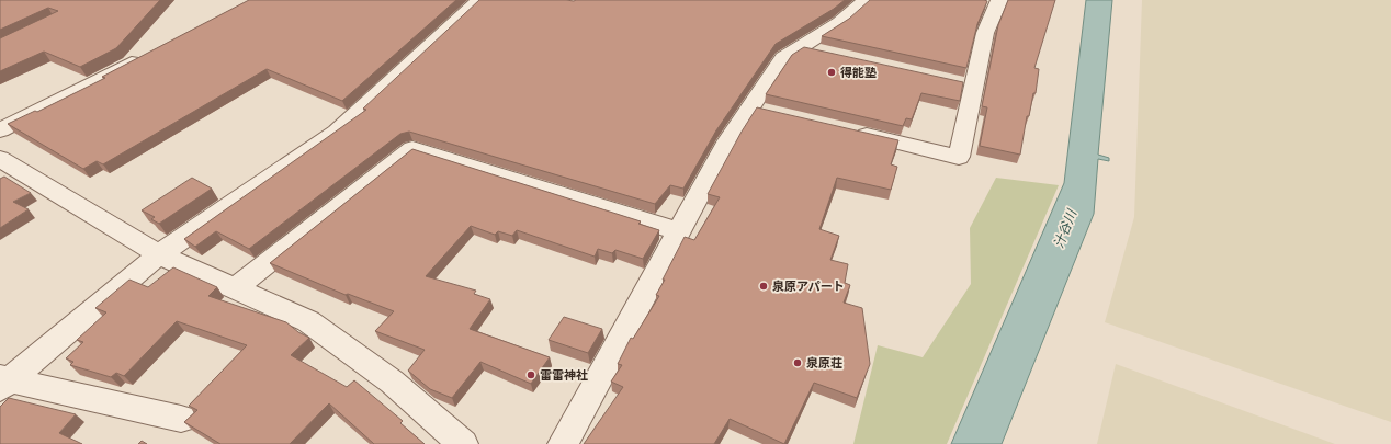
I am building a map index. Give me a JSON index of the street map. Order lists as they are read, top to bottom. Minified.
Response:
{"water":["汁谷川"],"places":["得能塾","泉原アパート","泉原荘","雷雷神社"]}
